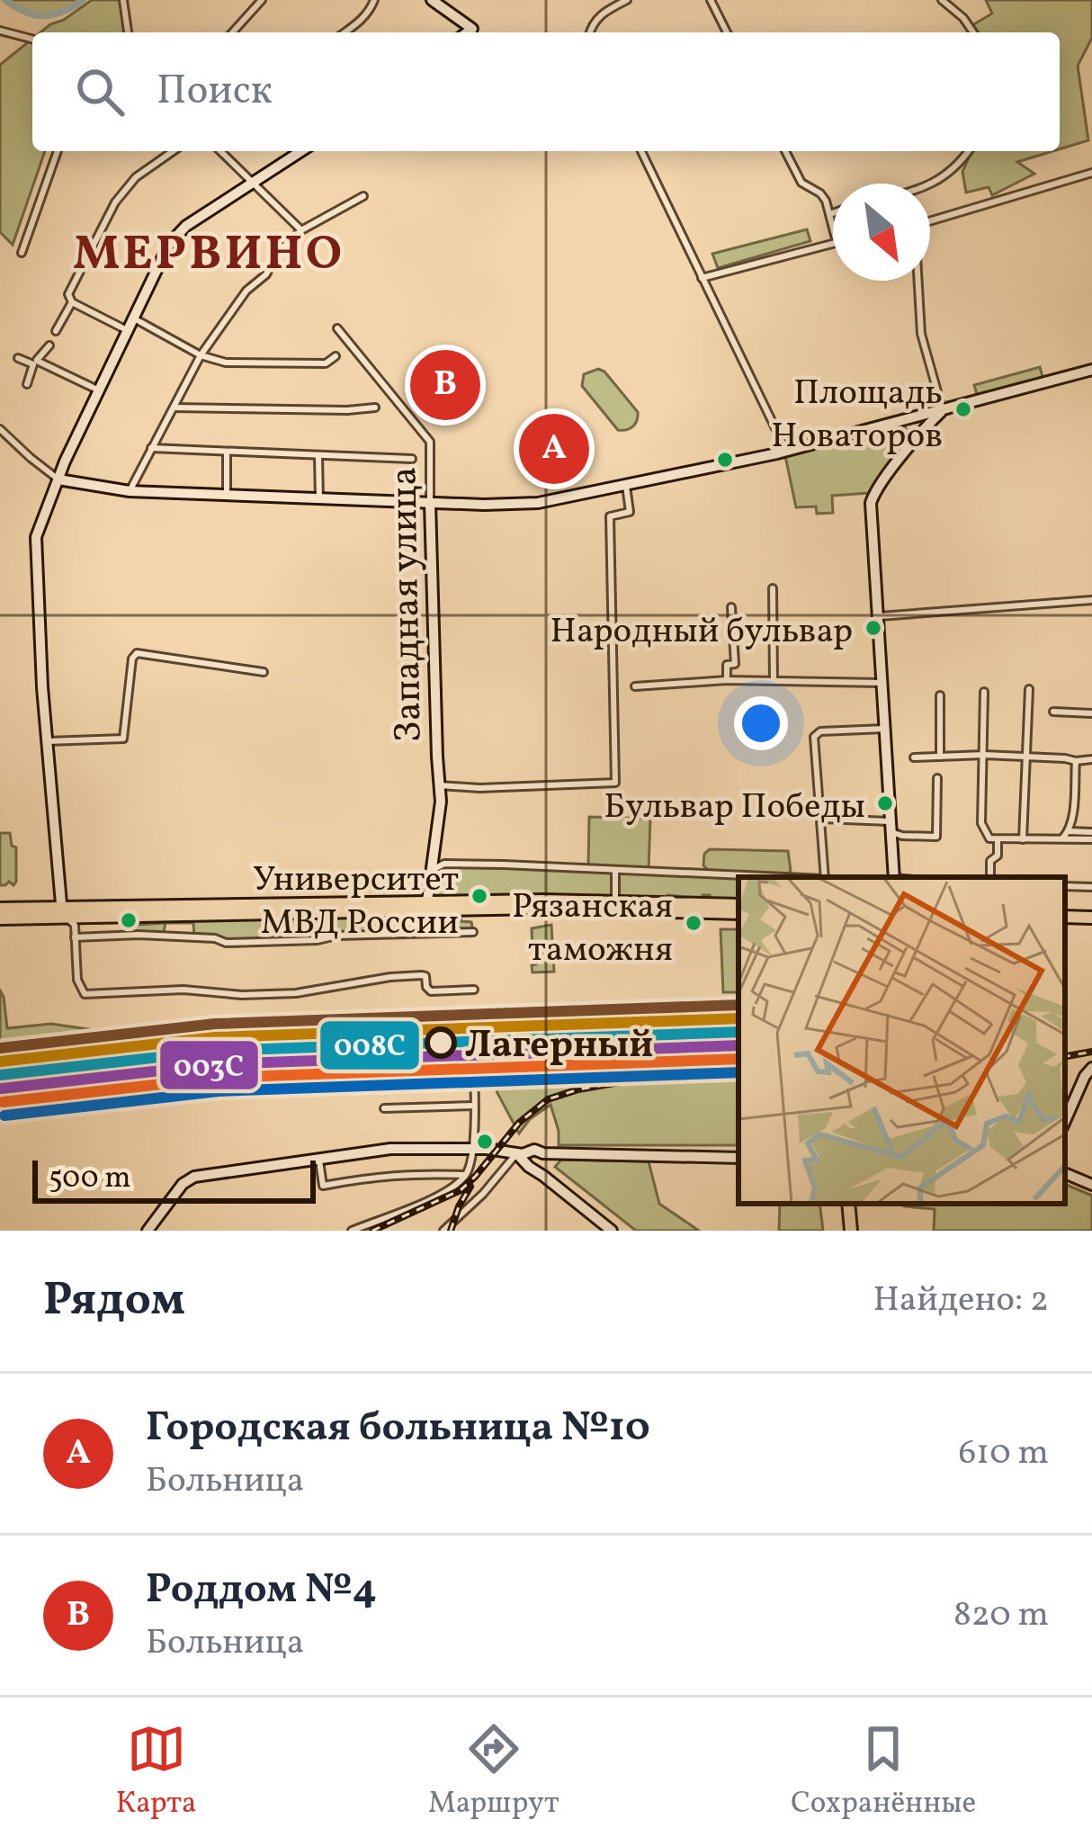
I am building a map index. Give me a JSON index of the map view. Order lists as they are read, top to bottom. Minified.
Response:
{"streets":{"street":["Западная улица"]},"districts":["МЕРВИНО"],"places":["Площадь Новаторов","Народный бульвар","Бульвар Победы","Университет МВД России","Рязанская таможня","Лагерный"],"lines":["transit line 008С","transit line 003С"],"scale_bar":"500 m","north":"bottom right","page":{"search":"Поиск","pins":["B","A"],"scale":"500 m","heading":["Рядом","Найдено: 2"],"list":[{"mark":"A","name":"Городская больница №10","note":"Больница","value":"610 m"},{"mark":"B","name":"Роддом №4","note":"Больница","value":"820 m"}],"nav":["Карта","Маршрут","Сохранённые"]}}
